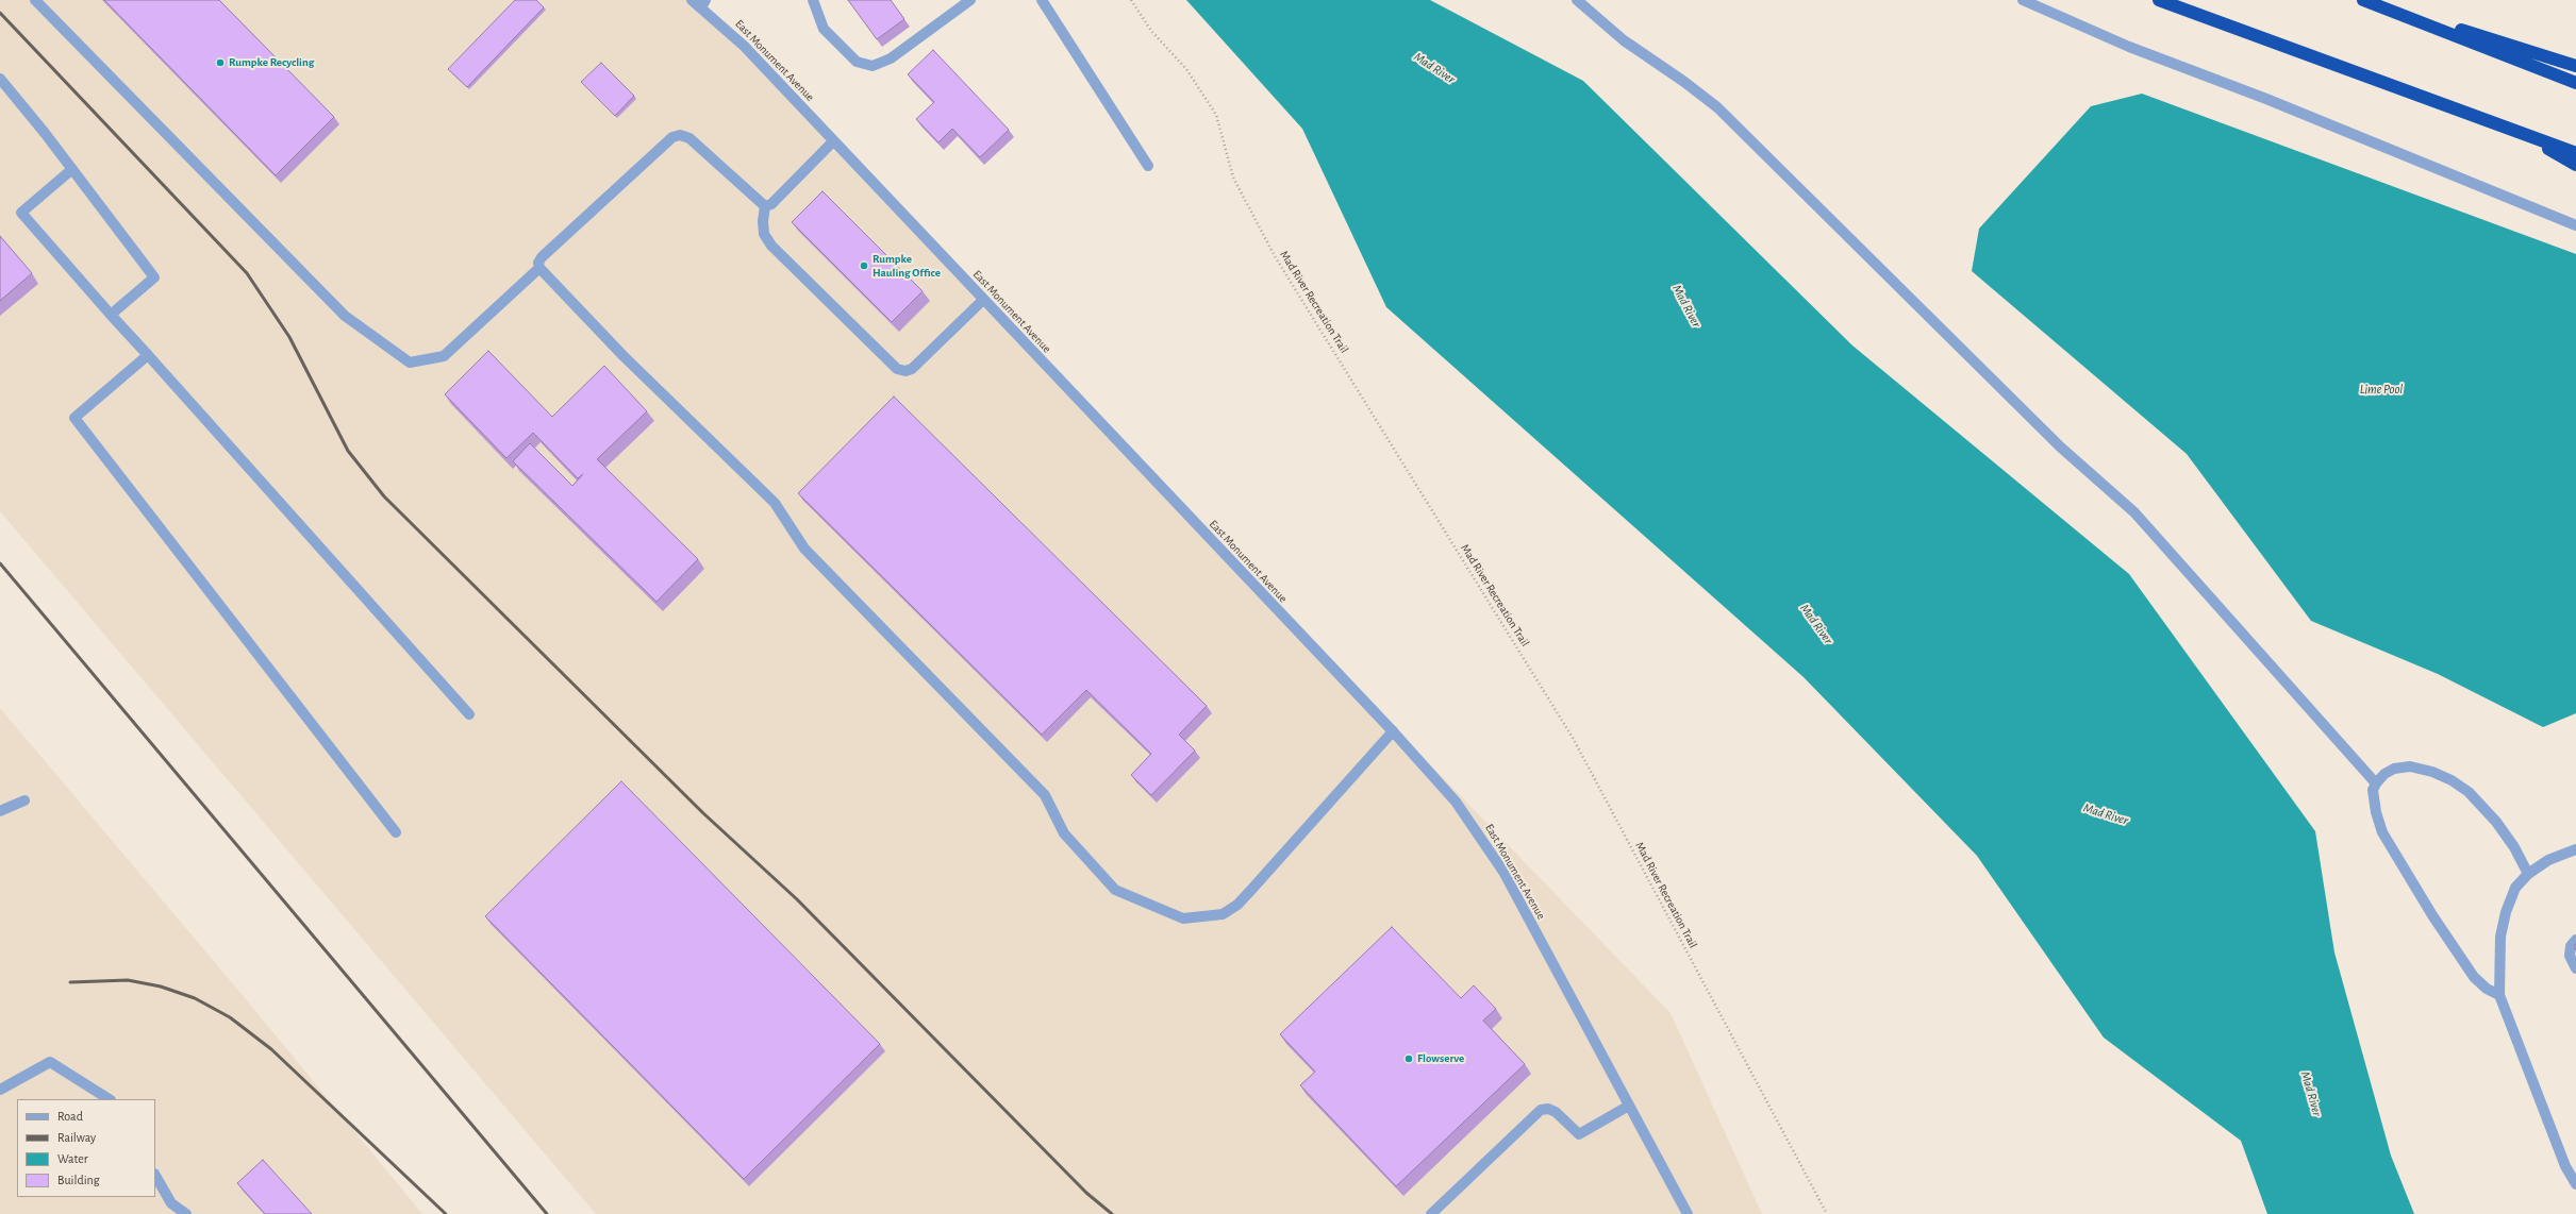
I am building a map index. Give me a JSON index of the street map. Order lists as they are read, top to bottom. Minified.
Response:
{"streets":{"street":["East Monument Avenue"],"path":["Mad River Recreation Trail"]},"water":["Mad River","Lime Pool"],"places":["Rumpke Recycling","Rumpke Hauling Office","Flowserve"],"legend":["Road","Railway","Water","Building"]}
